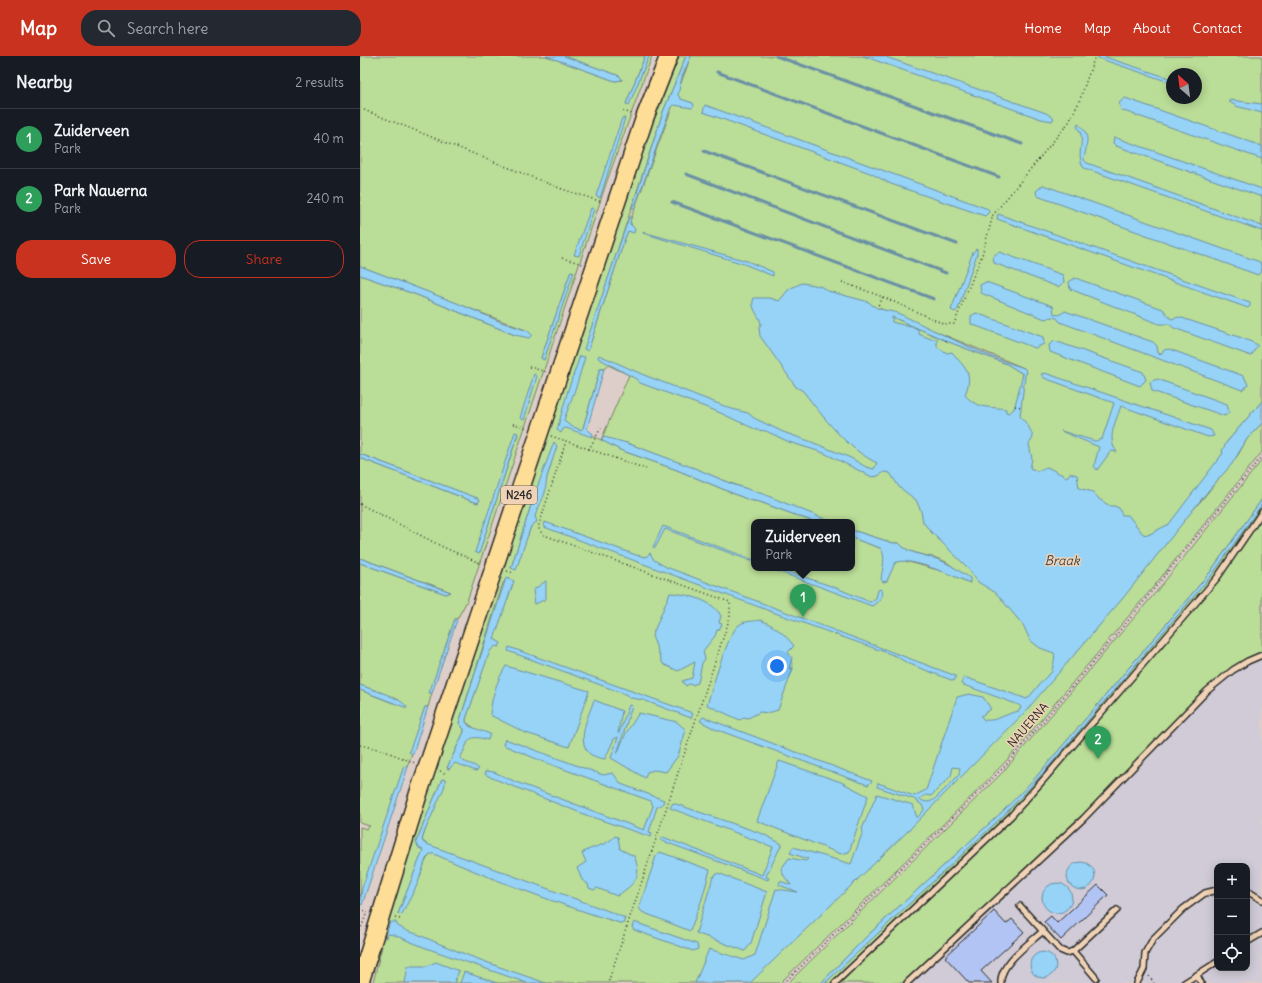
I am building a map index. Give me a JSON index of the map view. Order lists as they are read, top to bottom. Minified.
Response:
{"streets":{"main road":["N246"],"path":["NAUERNA"]},"water":["Braak"],"north":"top left","page":{"header":"Map","search":"Search here","nav":["Home","Map","About","Contact"],"heading":["Nearby","2 results"],"list":[{"mark":"1","name":"Zuiderveen","note":"Park","value":"40 m"},{"mark":"2","name":"Park Nauerna","note":"Park","value":"240 m"}],"buttons":["Save","Share"],"popup":["Zuiderveen","Park"],"pins":["1","2"],"map_buttons":["+","−"]}}
